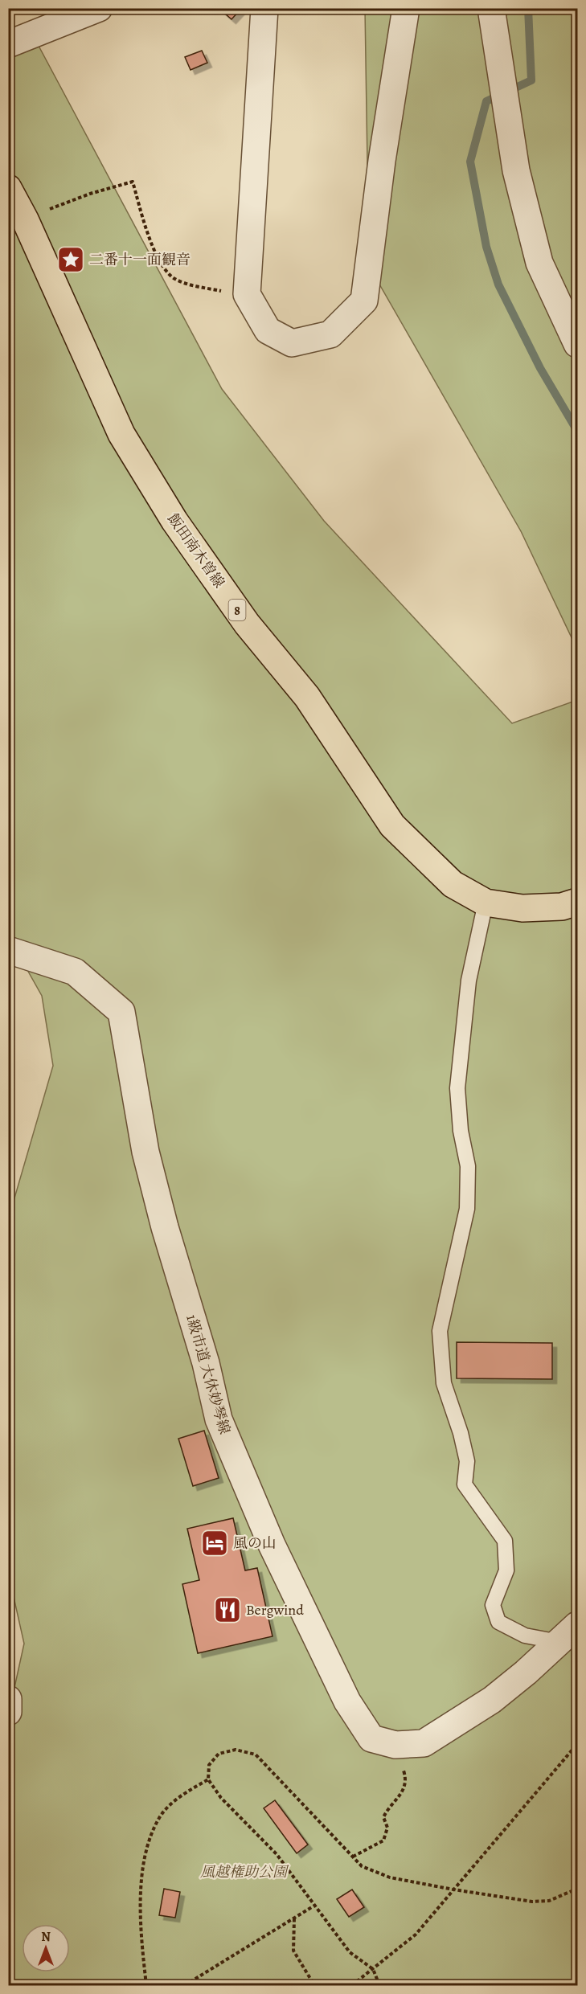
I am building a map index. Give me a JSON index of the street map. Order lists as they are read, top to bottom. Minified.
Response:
{"streets":{"main road":["飯田南木曽線","8"],"street":["1級市道 大休妙琴線"]},"parks":["風越権助公園"],"places":{"place":["二番十一面観音"],"hotel":["風の山"],"restaurant":["Bergwind"]},"north":"top"}
